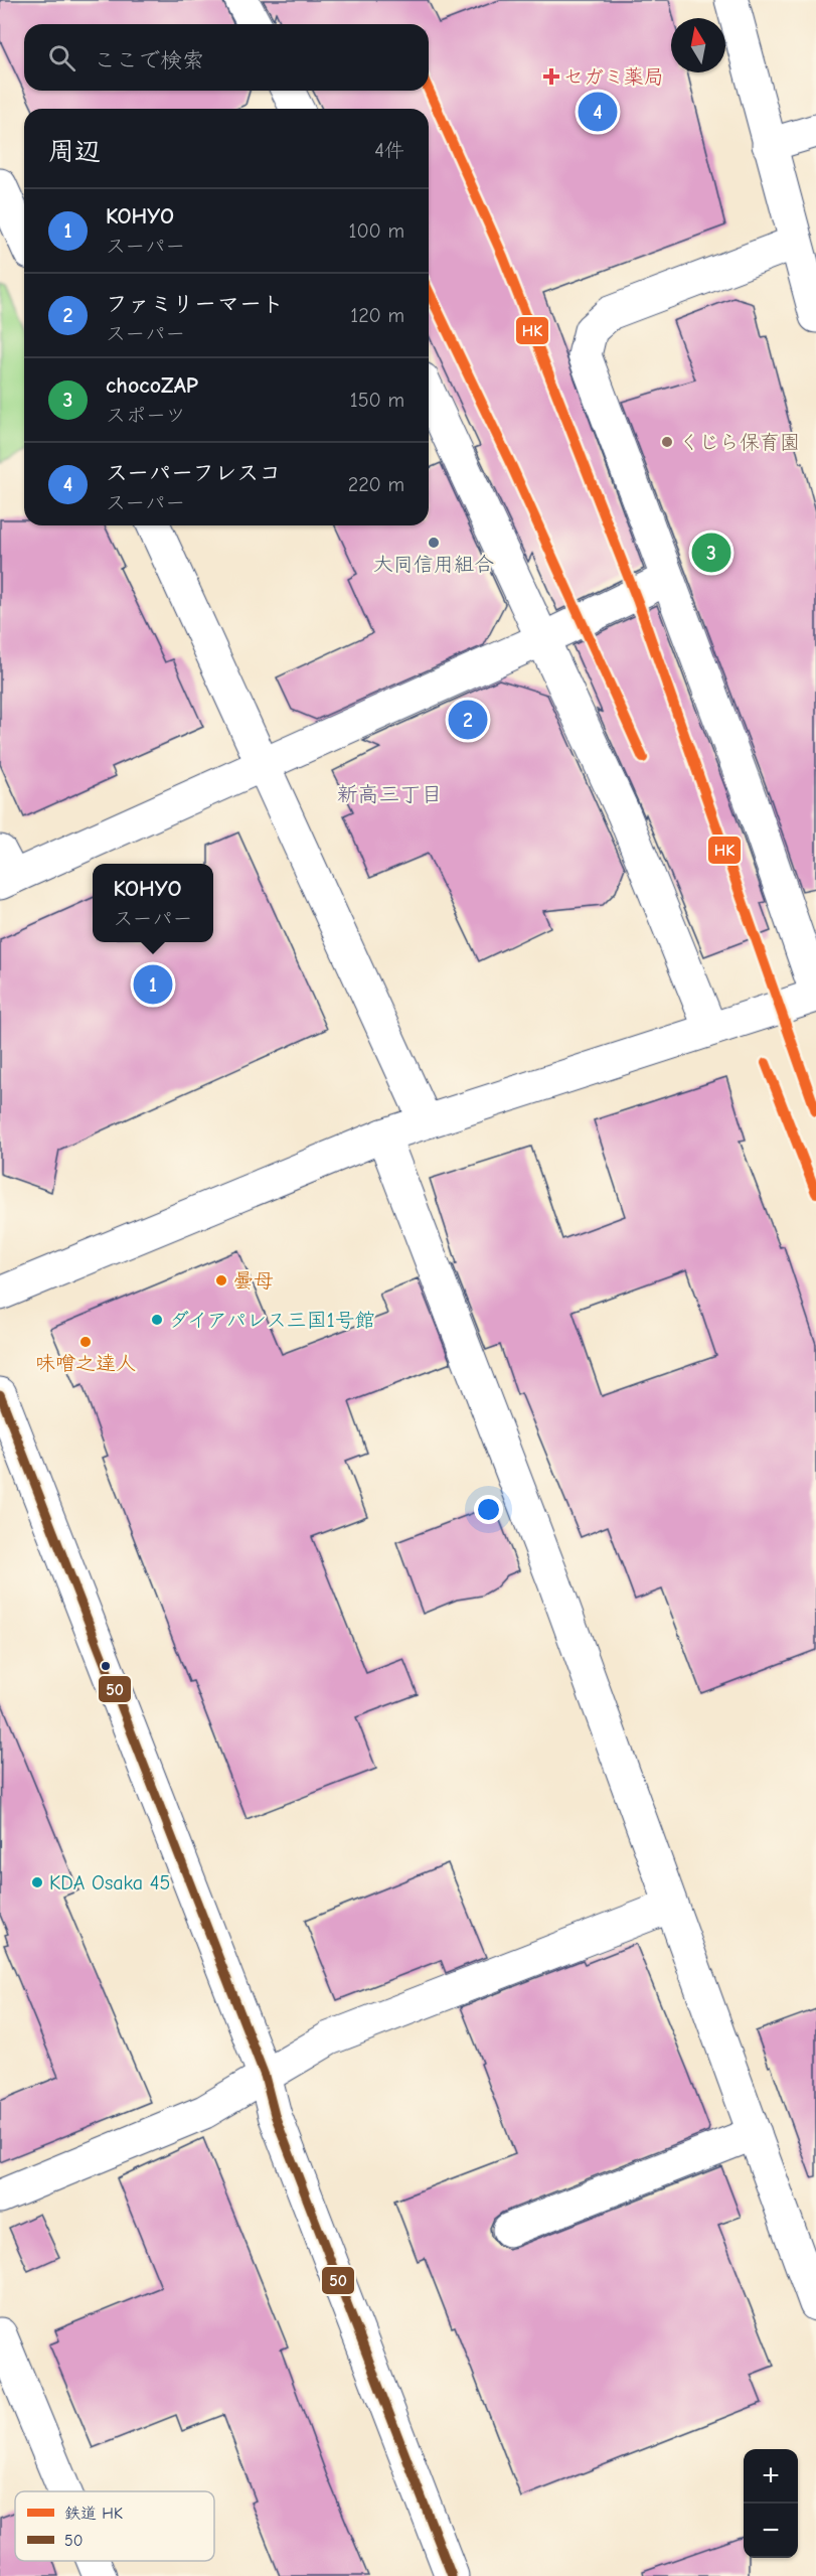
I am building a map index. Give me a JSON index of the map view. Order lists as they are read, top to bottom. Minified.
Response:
{"districts":["新高三丁目"],"places":{"health":["セガミ薬局"],"other":["くじら保育園","大同信用組合","曇母","ダイアパレス三国1号館","味噌之達人","KDA Osaka 45"]},"lines":["rail line HK","transit line 50"],"legend":["鉄道 HK","50"],"north":"top","page":{"search":"ここで検索","pins":["4","3","2","1"],"heading":["周辺","4件"],"list":[{"mark":"1","name":"KOHYO","note":"スーパー","value":"100 m"},{"mark":"2","name":"ファミリーマート","note":"スーパー","value":"120 m"},{"mark":"3","name":"chocoZAP","note":"スポーツ","value":"150 m"},{"mark":"4","name":"スーパーフレスコ","note":"スーパー","value":"220 m"}],"popup":["KOHYO","スーパー"],"map_buttons":["+","−"]}}
